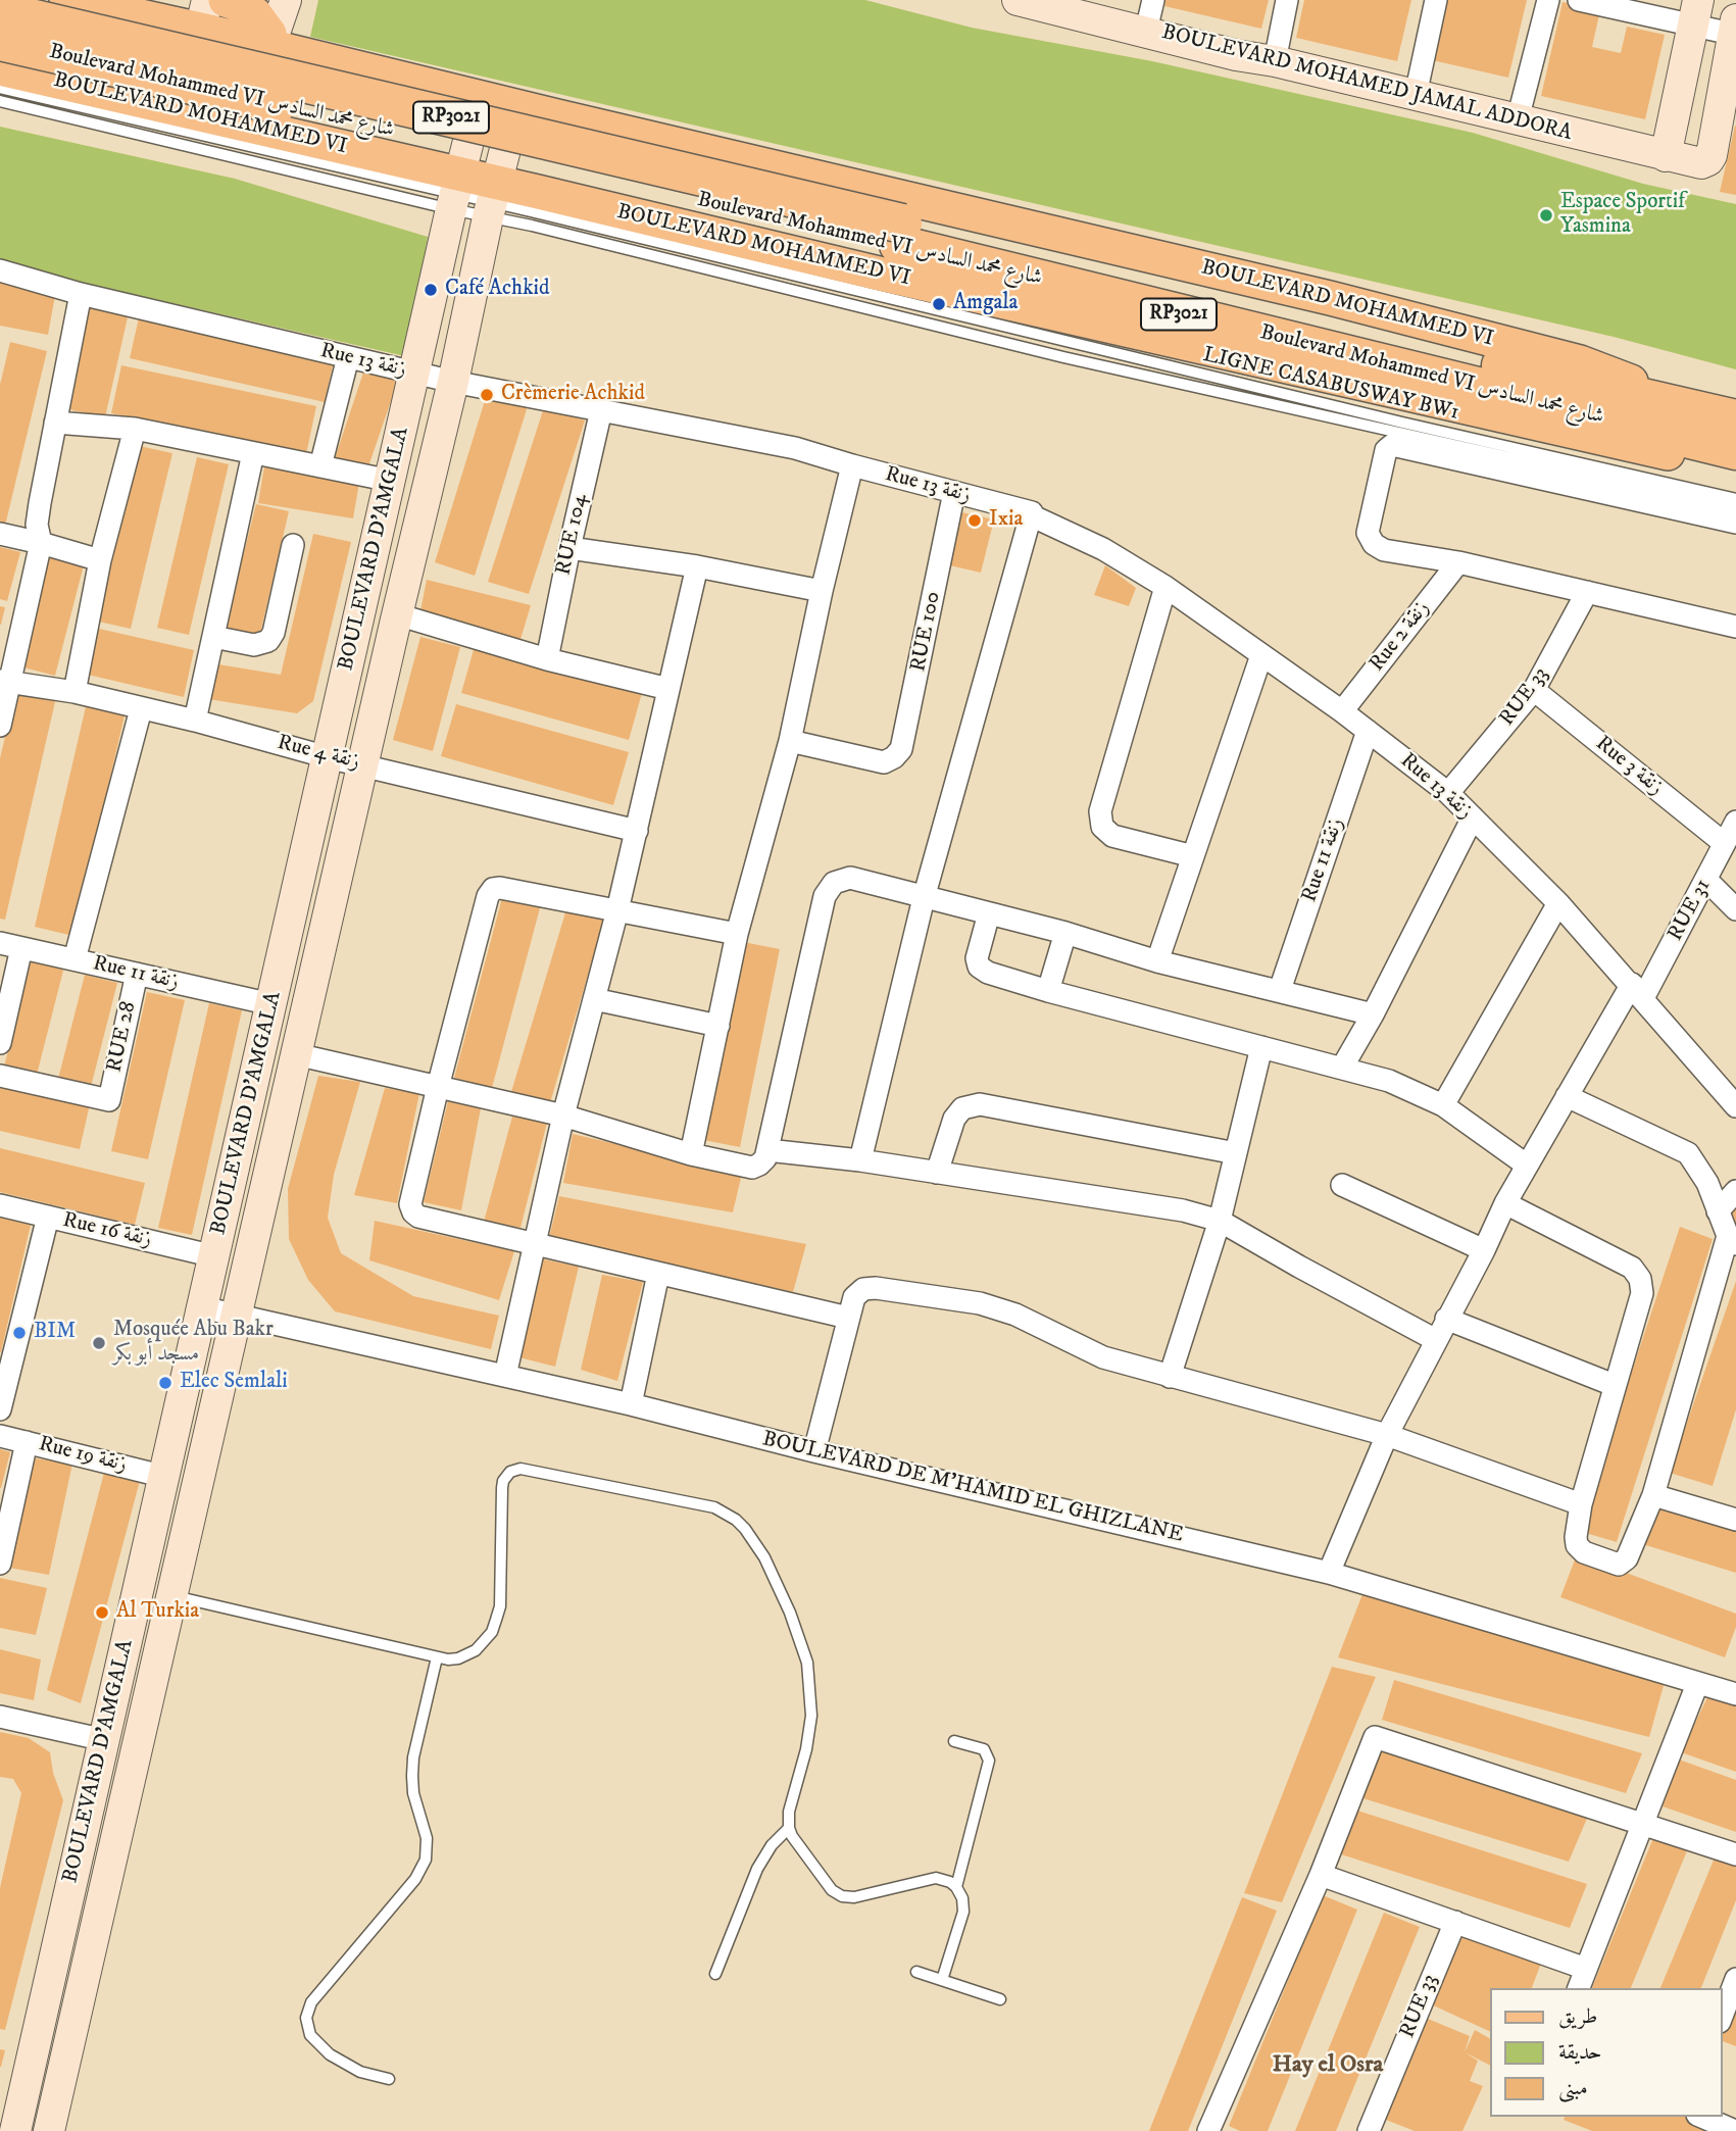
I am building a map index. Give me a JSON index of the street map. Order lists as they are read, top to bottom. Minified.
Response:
{"streets":{"highway":["Boulevard Mohammed VI شارع محمد السادس","RP3021"],"main road":["BOULEVARD MOHAMMED VI"],"street":["BOULEVARD MOHAMED JAMAL ADDORA","Rue 13 زنقة","RUE 104","BOULEVARD D'AMGALA","RUE 100","Rue 2 زنقة","RUE 33","Rue 4 زنقة","Rue 3 زنقة","Rue 11 زنقة","RUE 31","RUE 28","Rue 16 زنقة","Rue 19 زنقة","BOULEVARD DE M'HAMID EL GHIZLANE"],"lane":["LIGNE CASABUSWAY BW1"]},"crossings":[["Boulevard Mohammed VI شارع محمد السادس","BOULEVARD MOHAMMED VI"],["BOULEVARD MOHAMMED VI","LIGNE CASABUSWAY BW1"],["BOULEVARD MOHAMMED VI","BOULEVARD D'AMGALA"],["Rue 13 زنقة","RUE 104"],["Rue 13 زنقة","BOULEVARD D'AMGALA"],["Rue 13 زنقة","RUE 100"],["Rue 13 زنقة","Rue 2 زنقة"],["Rue 13 زنقة","RUE 33"],["Rue 13 زنقة","Rue 11 زنقة"],["Rue 13 زنقة","RUE 31"],["LIGNE CASABUSWAY BW1","BOULEVARD D'AMGALA"],["BOULEVARD D'AMGALA","Rue 4 زنقة"],["BOULEVARD D'AMGALA","Rue 11 زنقة"],["BOULEVARD D'AMGALA","Rue 16 زنقة"],["BOULEVARD D'AMGALA","Rue 19 زنقة"],["BOULEVARD D'AMGALA","BOULEVARD DE M'HAMID EL GHIZLANE"],["RUE 33","Rue 3 زنقة"],["Rue 3 زنقة","RUE 31"],["Rue 11 زنقة","RUE 28"],["RUE 31","BOULEVARD DE M'HAMID EL GHIZLANE"]],"districts":["Hay el Osra"],"places":["Espace Sportif Yasmina","Café Achkid","Amgala","Crèmerie Achkid","Ixia","BIM","Mosquée Abu Bakr مسجد أبو بكر","Elec Semlali","Al Turkia"],"legend":["طريق","حديقة","مبنى"]}
